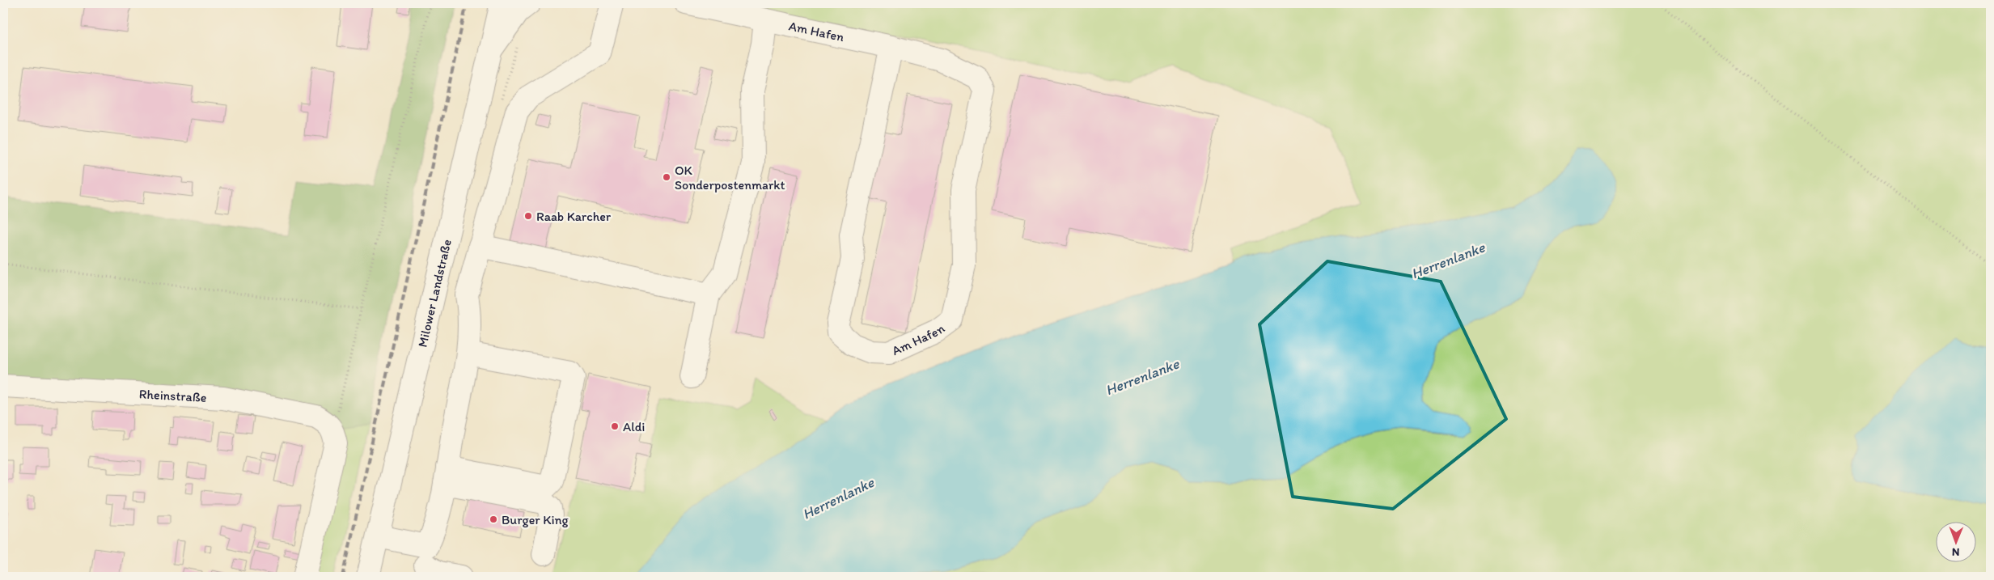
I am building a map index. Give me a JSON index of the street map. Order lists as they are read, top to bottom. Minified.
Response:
{"streets":{"street":["Am Hafen","Milower Landstraße","Rheinstraße"]},"water":["Herrenlanke"],"places":["OK Sonderpostenmarkt","Raab Karcher","Aldi","Burger King"],"north":"bottom"}
